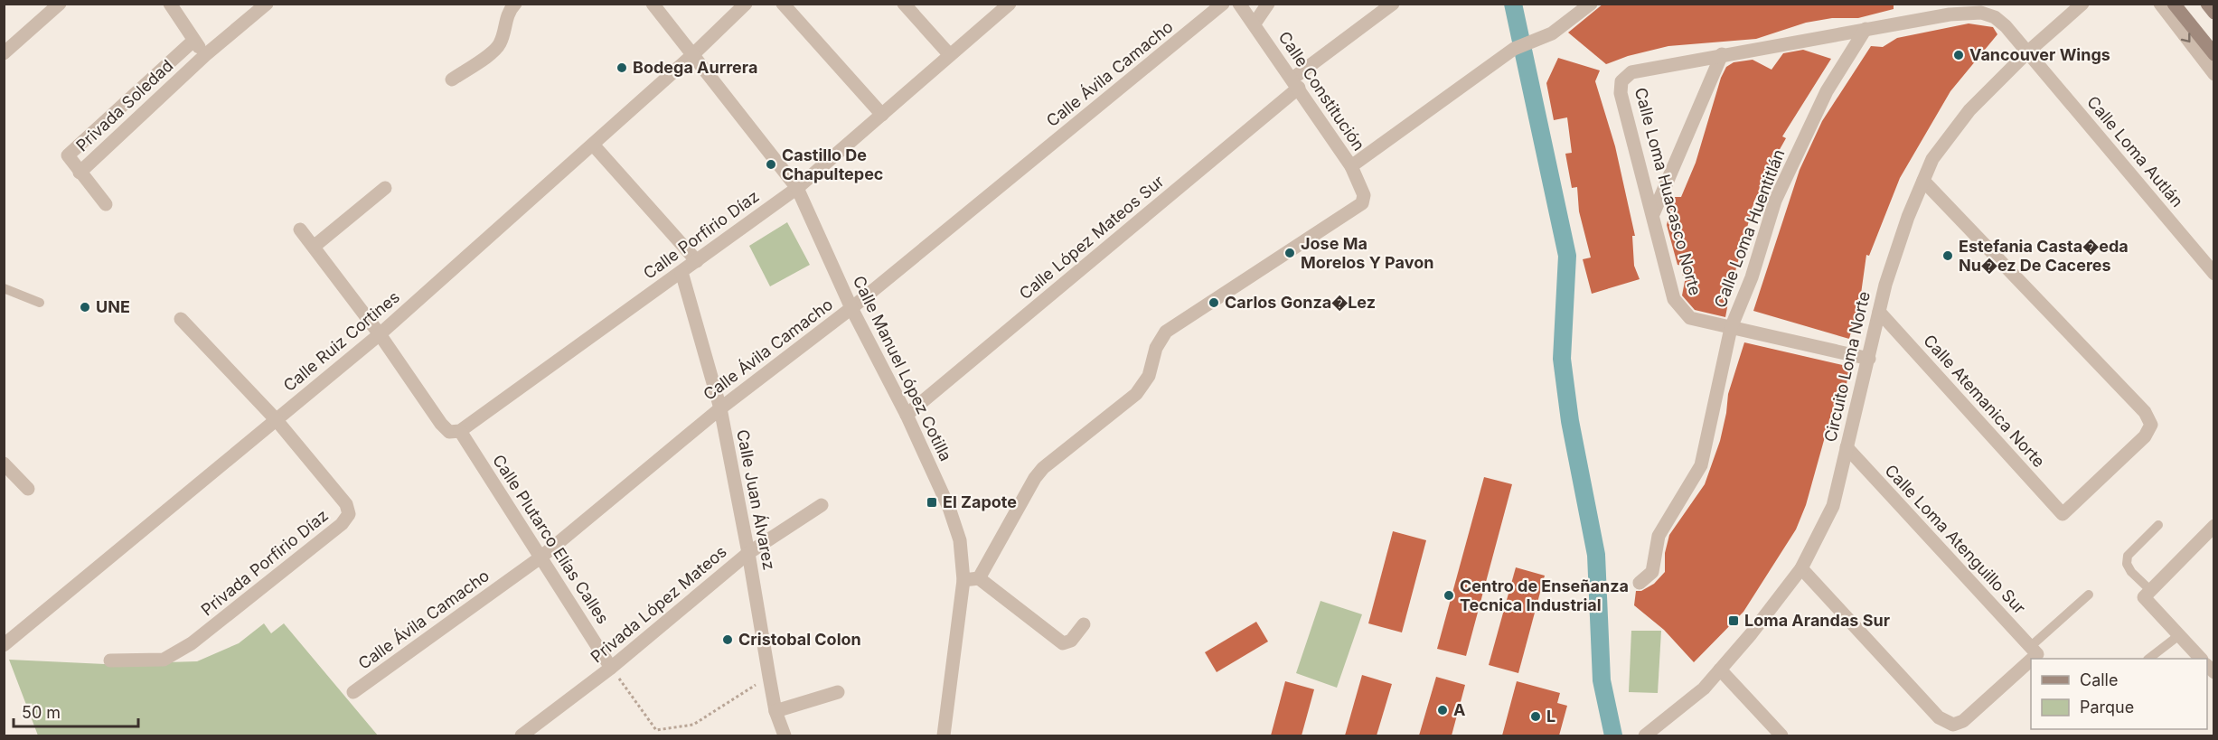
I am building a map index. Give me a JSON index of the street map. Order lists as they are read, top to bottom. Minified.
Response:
{"streets":{"street":["Calle Ávila Camacho","Calle Constitución","Privada Soledad","Calle Loma Autlán","Calle Loma Huacasco Norte","Calle Loma Huentitlán","Calle Porfirio Díaz","Calle López Mateos Sur","Calle Ruiz Cortines","Circuito Loma Norte","Calle Manuel López Cotilla","Calle Atemanica Norte","Calle Juan Álvarez","Calle Plutarco Elías Calles","Calle Loma Atenguillo Sur","Privada Porfirio Díaz","Privada López Mateos"]},"crossings":[["Calle Ávila Camacho","Calle Manuel López Cotilla"],["Calle Ávila Camacho","Calle Juan Álvarez"],["Calle Ávila Camacho","Calle Plutarco Elías Calles"],["Calle Constitución","Calle López Mateos Sur"],["Calle Loma Autlán","Calle Loma Huacasco Norte"],["Calle Loma Autlán","Calle Loma Huentitlán"],["Calle Loma Autlán","Circuito Loma Norte"],["Calle Loma Huacasco Norte","Calle Loma Huentitlán"],["Calle Loma Huacasco Norte","Circuito Loma Norte"],["Calle Porfirio Díaz","Calle Manuel López Cotilla"],["Calle Porfirio Díaz","Calle Juan Álvarez"],["Calle Porfirio Díaz","Calle Plutarco Elías Calles"],["Calle López Mateos Sur","Calle Manuel López Cotilla"],["Calle Ruiz Cortines","Calle Manuel López Cotilla"],["Calle Ruiz Cortines","Calle Plutarco Elías Calles"],["Calle Ruiz Cortines","Privada Porfirio Díaz"],["Circuito Loma Norte","Calle Atemanica Norte"],["Circuito Loma Norte","Calle Loma Atenguillo Sur"],["Calle Juan Álvarez","Privada López Mateos"],["Calle Plutarco Elías Calles","Privada López Mateos"]],"places":{"other":["Vancouver Wings","Bodega Aurrera","Castillo De Chapultepec","Jose Ma Morelos Y Pavon","Estefania Casta�eda Nu�ez De Caceres","Carlos Gonza�Lez","UNE","Centro de Enseñanza Tecnica Industrial","Cristobal Colon","A","L"],"transit":["El Zapote","Loma Arandas Sur"]},"legend":["Calle","Parque"],"scale_bar":"50 m"}
